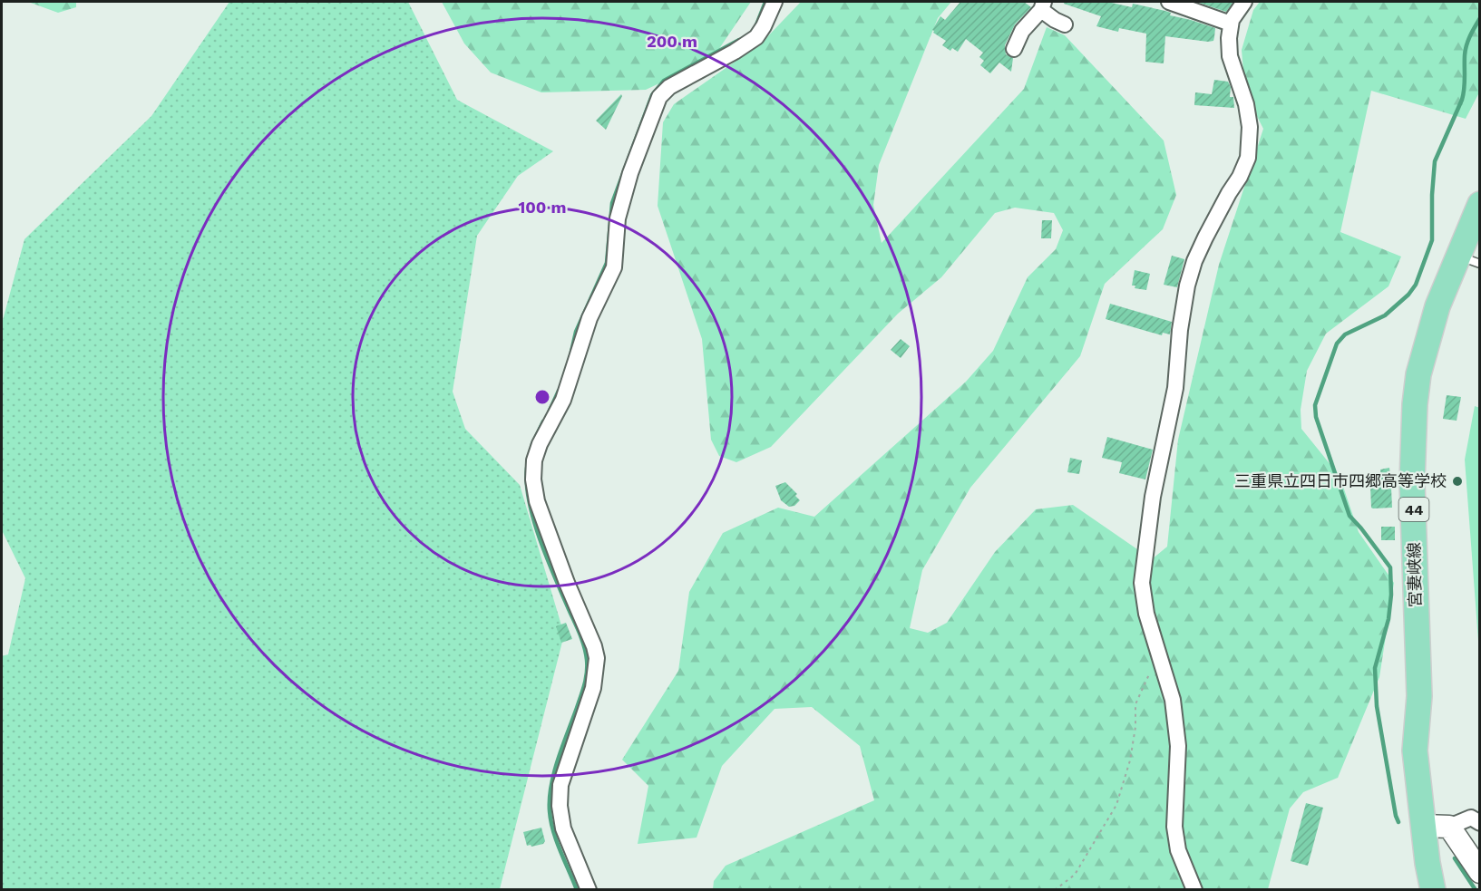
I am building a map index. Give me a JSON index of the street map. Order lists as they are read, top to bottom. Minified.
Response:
{"streets":{"main road":["44","宮妻峡線"]},"places":["三重県立四日市四郷高等学校"],"rings":["200 m","100 m"]}
